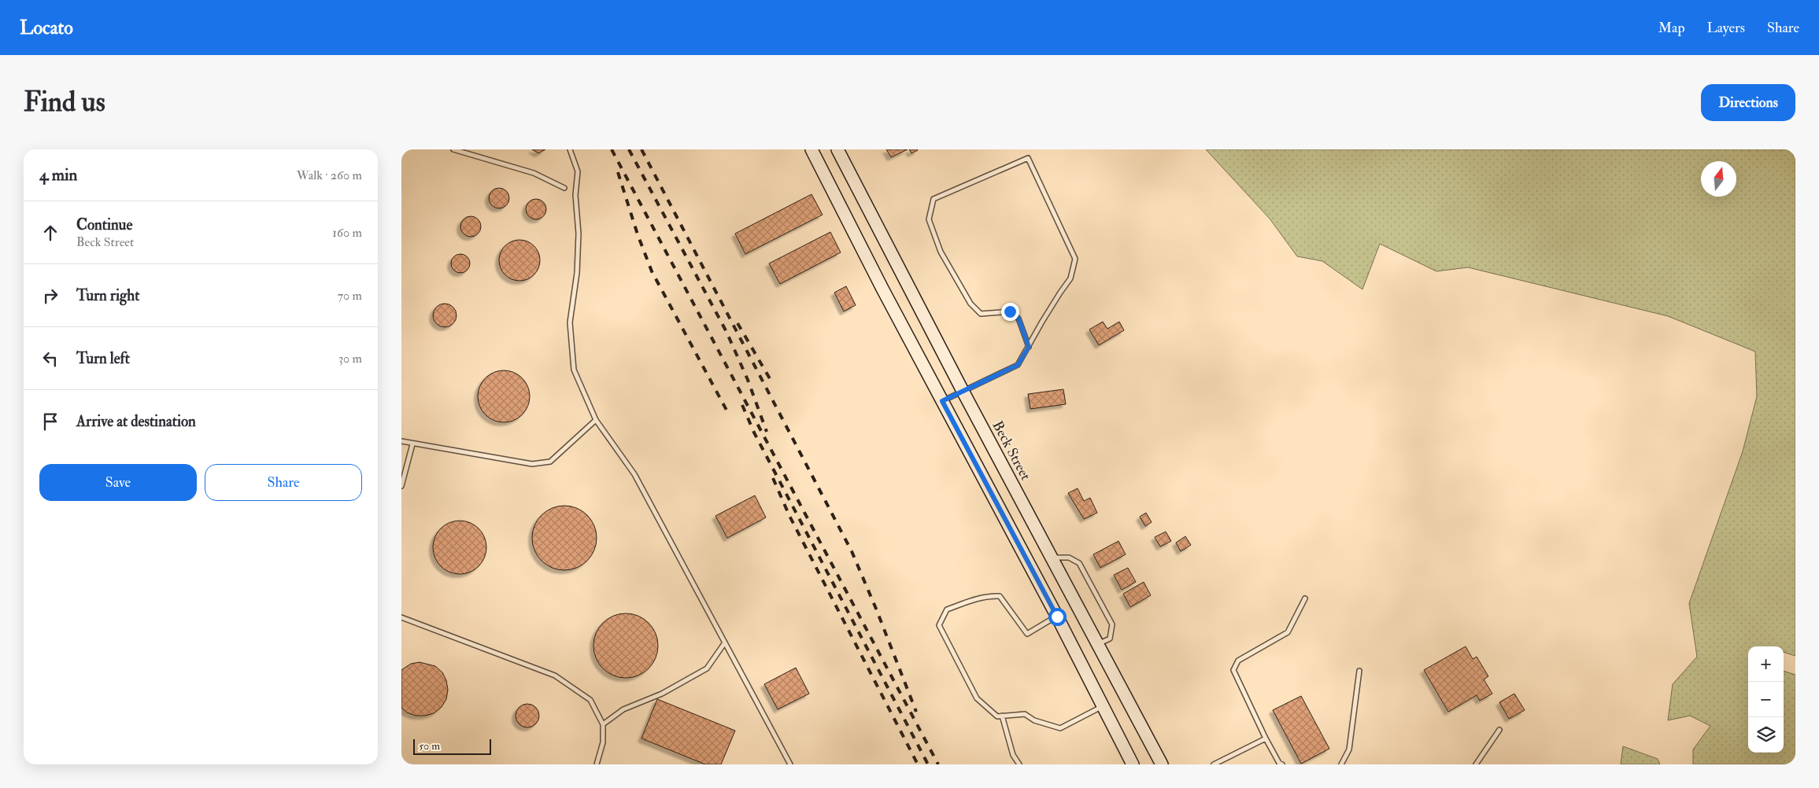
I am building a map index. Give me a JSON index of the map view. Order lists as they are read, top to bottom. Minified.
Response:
{"streets":{"main road":["Beck Street"]},"scale_bar":"50 m","north":"top","page":{"header":"Locato","nav":["Map","Layers","Share"],"buttons":["Directions",["Save","Share"]],"title":"Find us","heading":["4 min","Walk · 260 m"],"list":[["Continue","Beck Street","160 m"],["Turn right","70 m"],["Turn left","30 m"],"Arrive at destination"],"map_buttons":["+","−"],"scale":"50 m"}}
